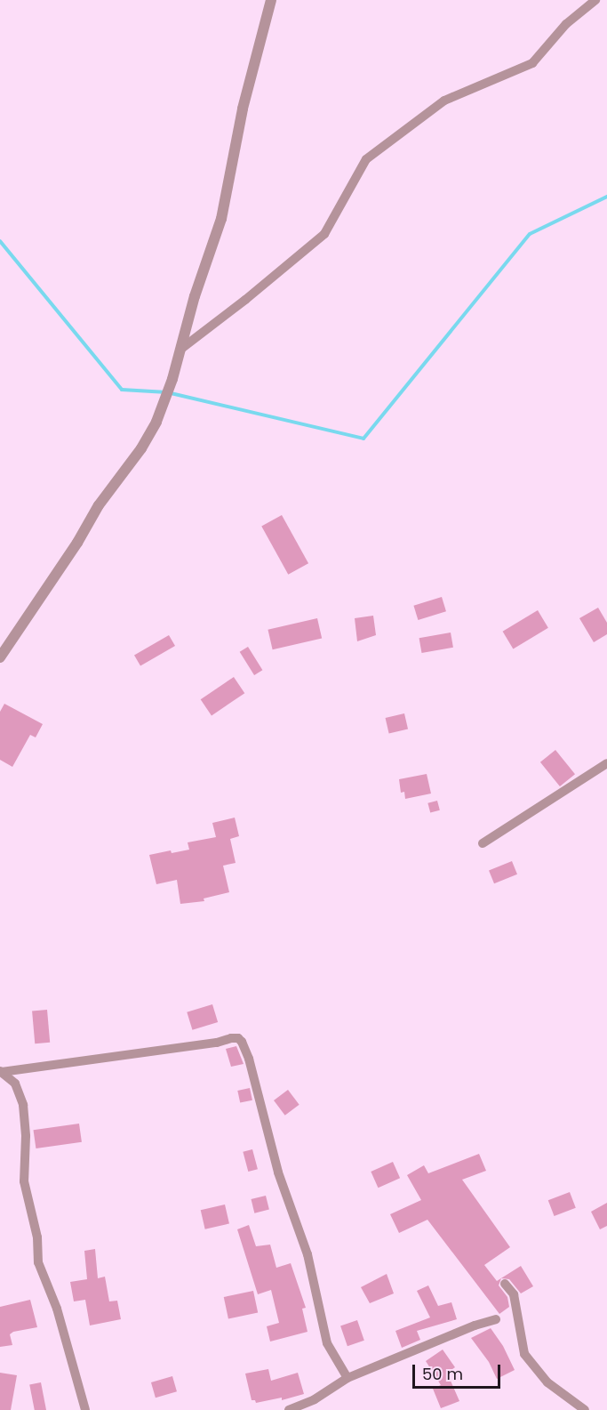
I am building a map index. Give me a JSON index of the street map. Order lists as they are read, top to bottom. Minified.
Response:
{"scale_bar":"50 m"}
